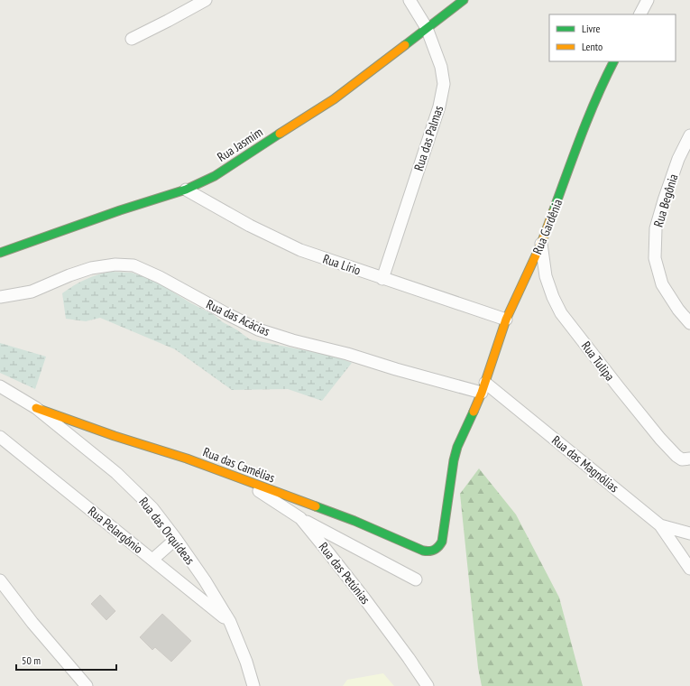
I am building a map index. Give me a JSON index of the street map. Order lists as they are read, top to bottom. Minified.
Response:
{"streets":{"street":["Rua das Palmas","Rua Jasmim","Rua Begônia","Rua Gardênia","Rua Lírio","Rua das Acácias","Rua Tulipa","Rua das Magnólias","Rua das Camélias","Rua Pelargônio","Rua das Orquídeas","Rua das Petúnias"]},"crossings":[["Rua das Palmas","Rua Jasmim"],["Rua das Palmas","Rua Lírio"],["Rua Jasmim","Rua Lírio"],["Rua Gardênia","Rua Lírio"],["Rua Gardênia","Rua das Acácias"],["Rua Gardênia","Rua Tulipa"],["Rua Gardênia","Rua das Magnólias"],["Rua Gardênia","Rua das Camélias"],["Rua das Acácias","Rua das Magnólias"],["Rua das Camélias","Rua das Orquídeas"],["Rua das Camélias","Rua das Petúnias"],["Rua Pelargônio","Rua das Orquídeas"]],"legend":["Livre","Lento"],"scale_bar":"50 m"}
